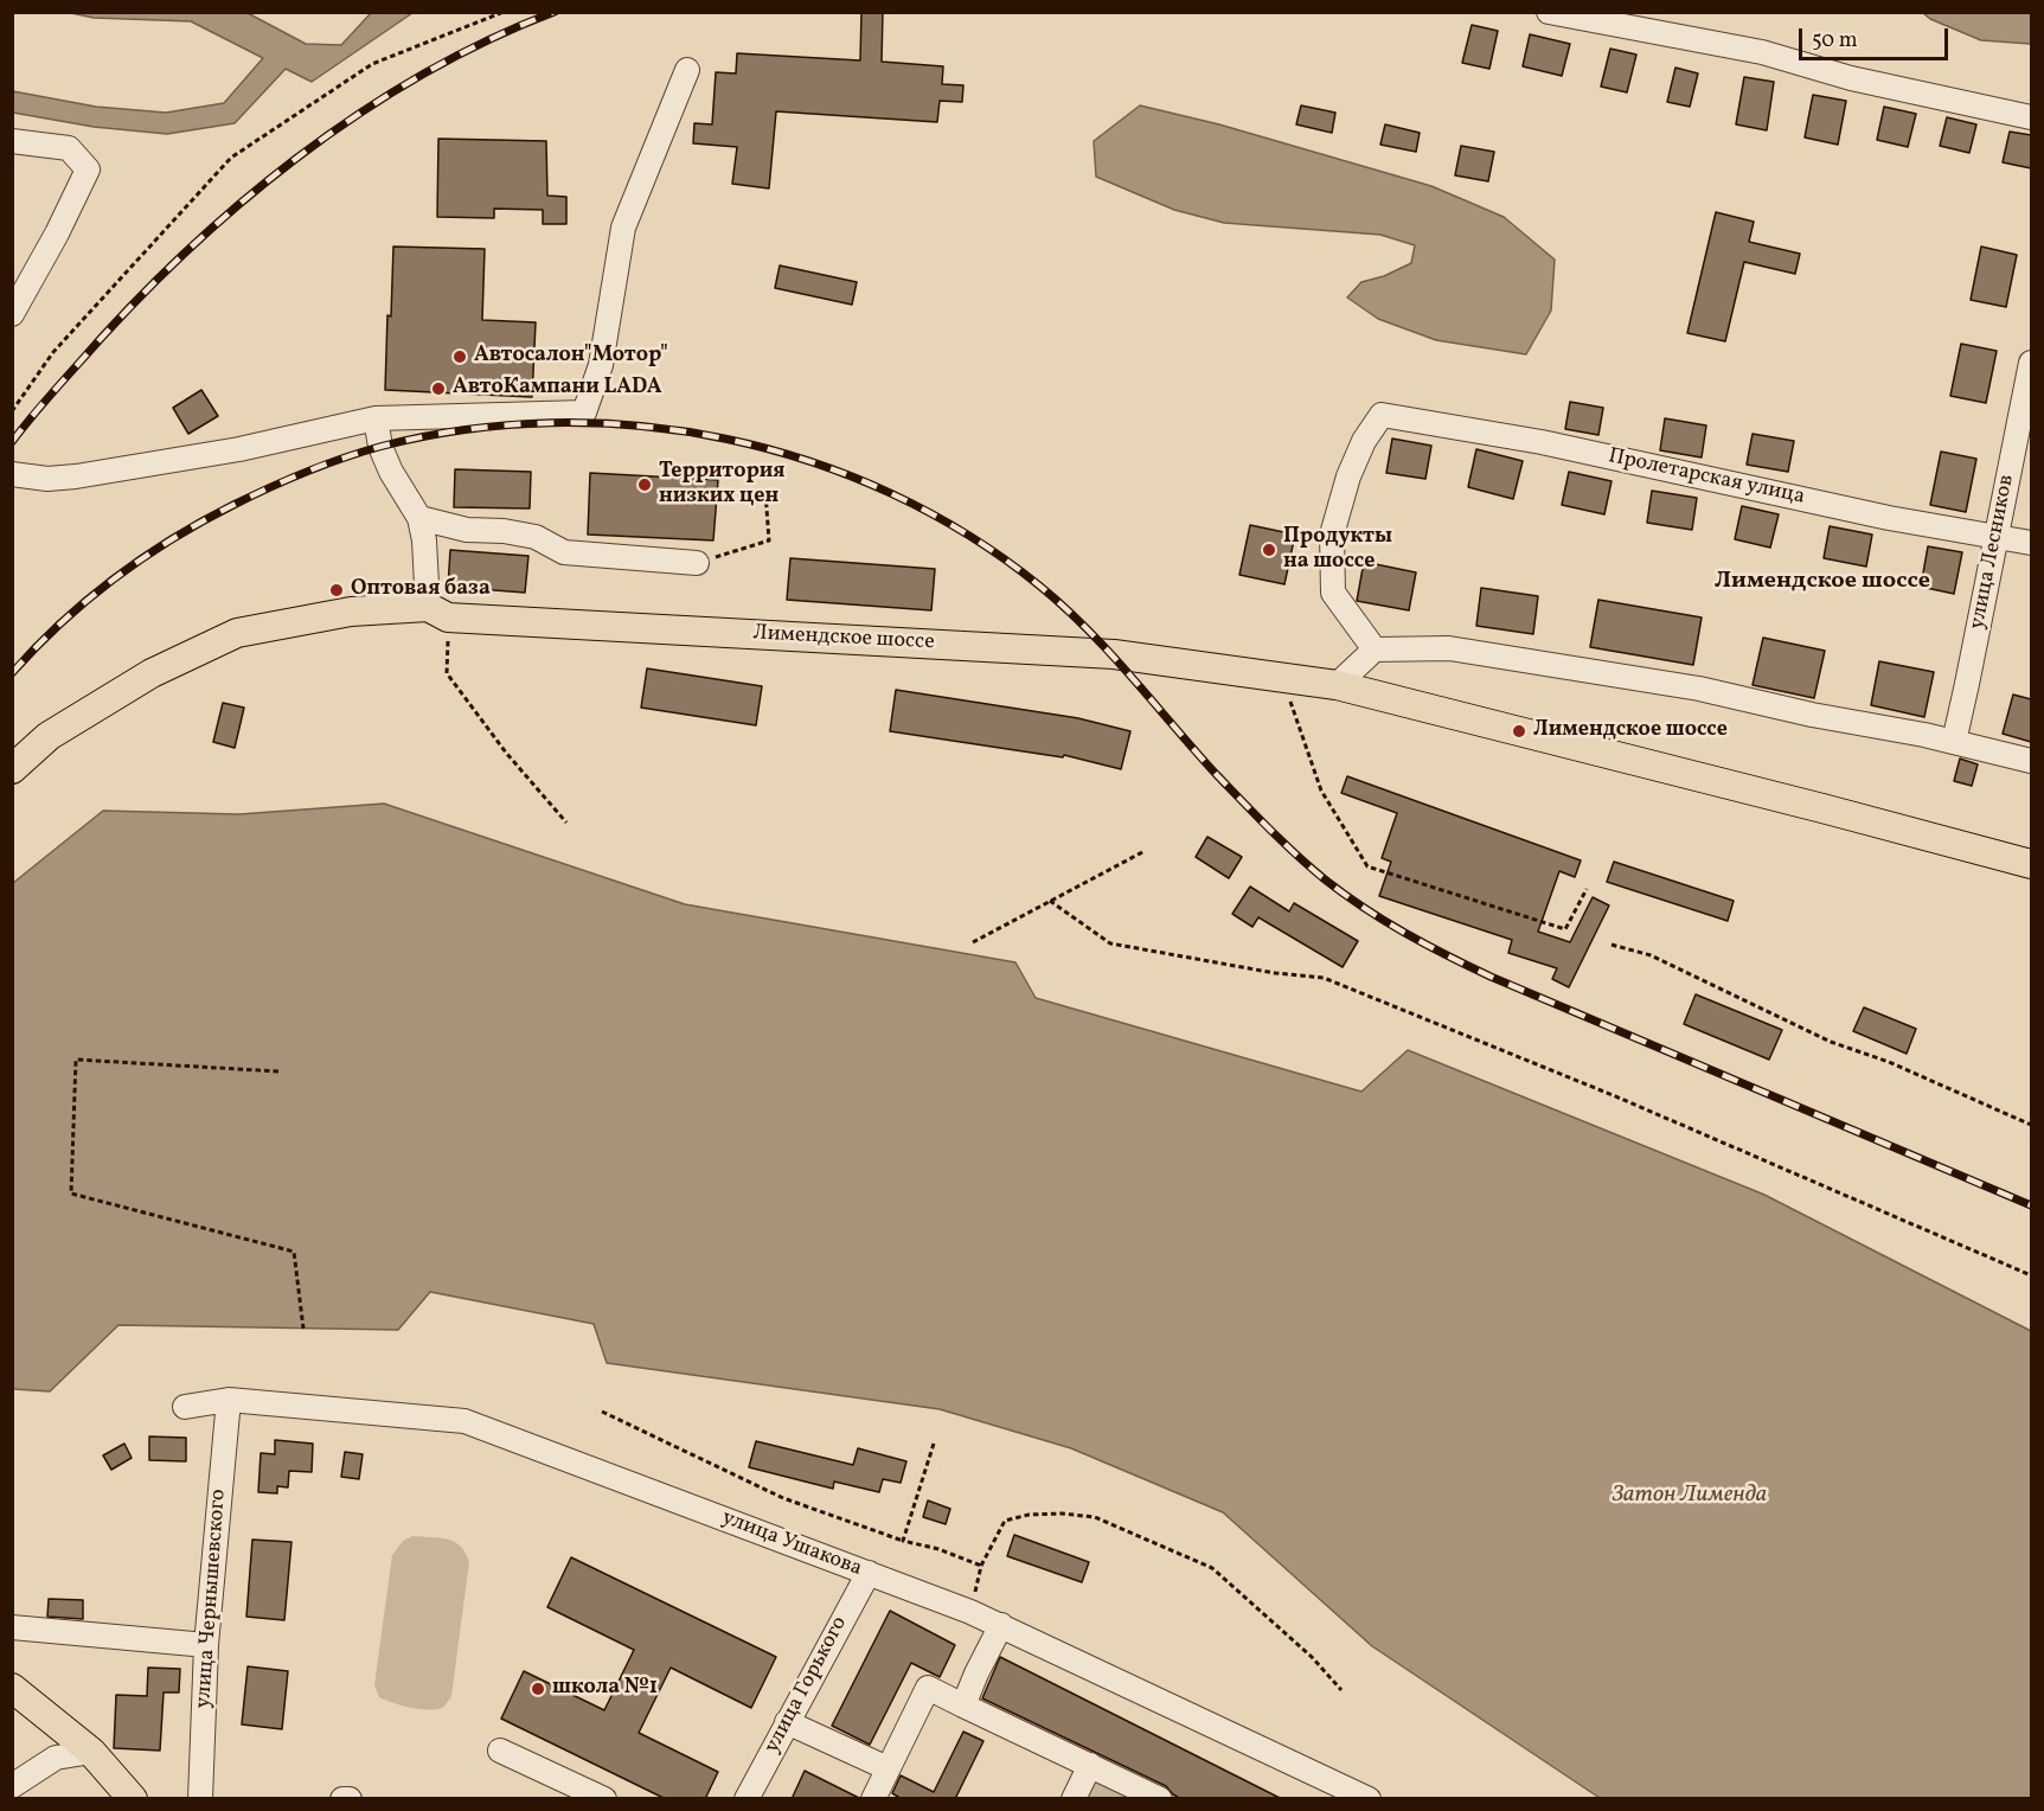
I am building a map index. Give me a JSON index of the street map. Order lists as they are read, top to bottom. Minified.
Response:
{"streets":{"main road":["Лимендское шоссе"],"street":["Пролетарская улица","улица Лесников","улица Ушакова","улица Чернышевского","улица Горького"]},"crossings":[["Пролетарская улица","улица Лесников"],["улица Ушакова","улица Чернышевского"],["улица Ушакова","улица Горького"]],"districts":["Лимендское шоссе"],"water":["Затон Лименда"],"places":["Автосалон\"Мотор\"","АвтоКампани LADA","Территория низких цен","Продукты на шоссе","Оптовая база","Лимендское шоссе","школа №1"],"scale_bar":"50 m"}
